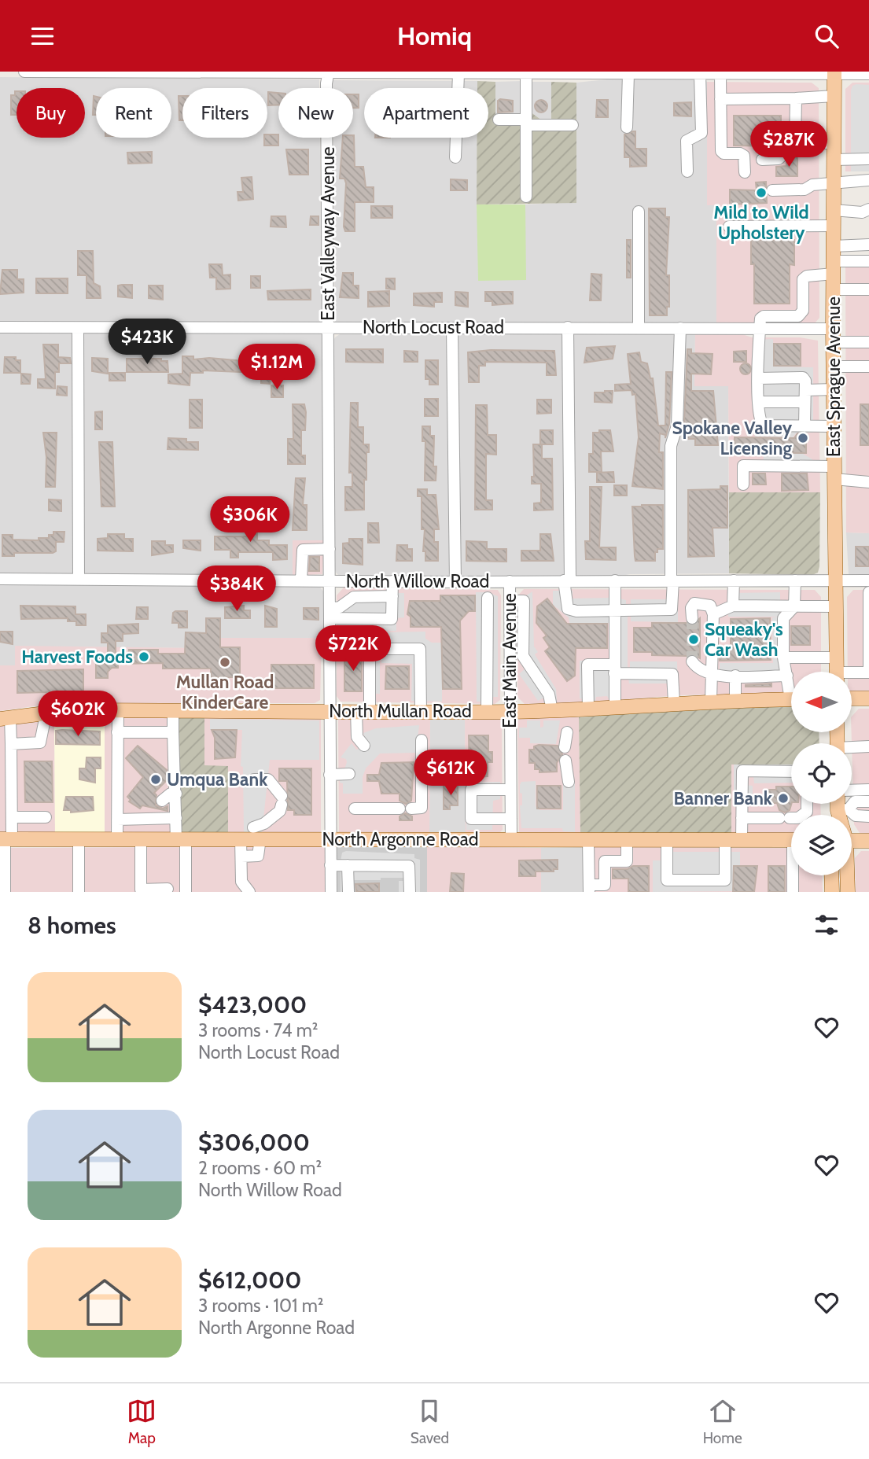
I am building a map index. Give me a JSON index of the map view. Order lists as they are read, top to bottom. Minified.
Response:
{"streets":{"main road":["East Sprague Avenue","North Mullan Road","North Argonne Road"],"street":["East Valleyway Avenue","North Locust Road","North Willow Road","East Main Avenue"]},"crossings":[["East Valleyway Avenue","North Locust Road"],["East Valleyway Avenue","North Willow Road"],["East Valleyway Avenue","North Mullan Road"],["East Valleyway Avenue","North Argonne Road"],["North Locust Road","East Sprague Avenue"],["East Sprague Avenue","North Willow Road"],["North Willow Road","East Main Avenue"],["East Main Avenue","North Mullan Road"],["East Main Avenue","North Argonne Road"]],"places":["Mild to Wild Upholstery","Spokane Valley Licensing","Squeaky's Car Wash","Harvest Foods","Mullan Road KinderCare","Umqua Bank","Banner Bank"],"north":"left","page":{"header":"Homiq","chip":["Buy","Rent","Filters","New","Apartment"],"price":["$287K","$423K","$1.12M","$306K","$384K","$722K","$602K","$612K"],"heading":"8 homes","list":[{"name":"$423,000","note":"3 rooms · 74 m² · North Locust Road"},{"name":"$306,000","note":"2 rooms · 60 m² · North Willow Road"},{"name":"$612,000","note":"3 rooms · 101 m² · North Argonne Road"}],"tabs":["Map","Saved","Home"]}}
